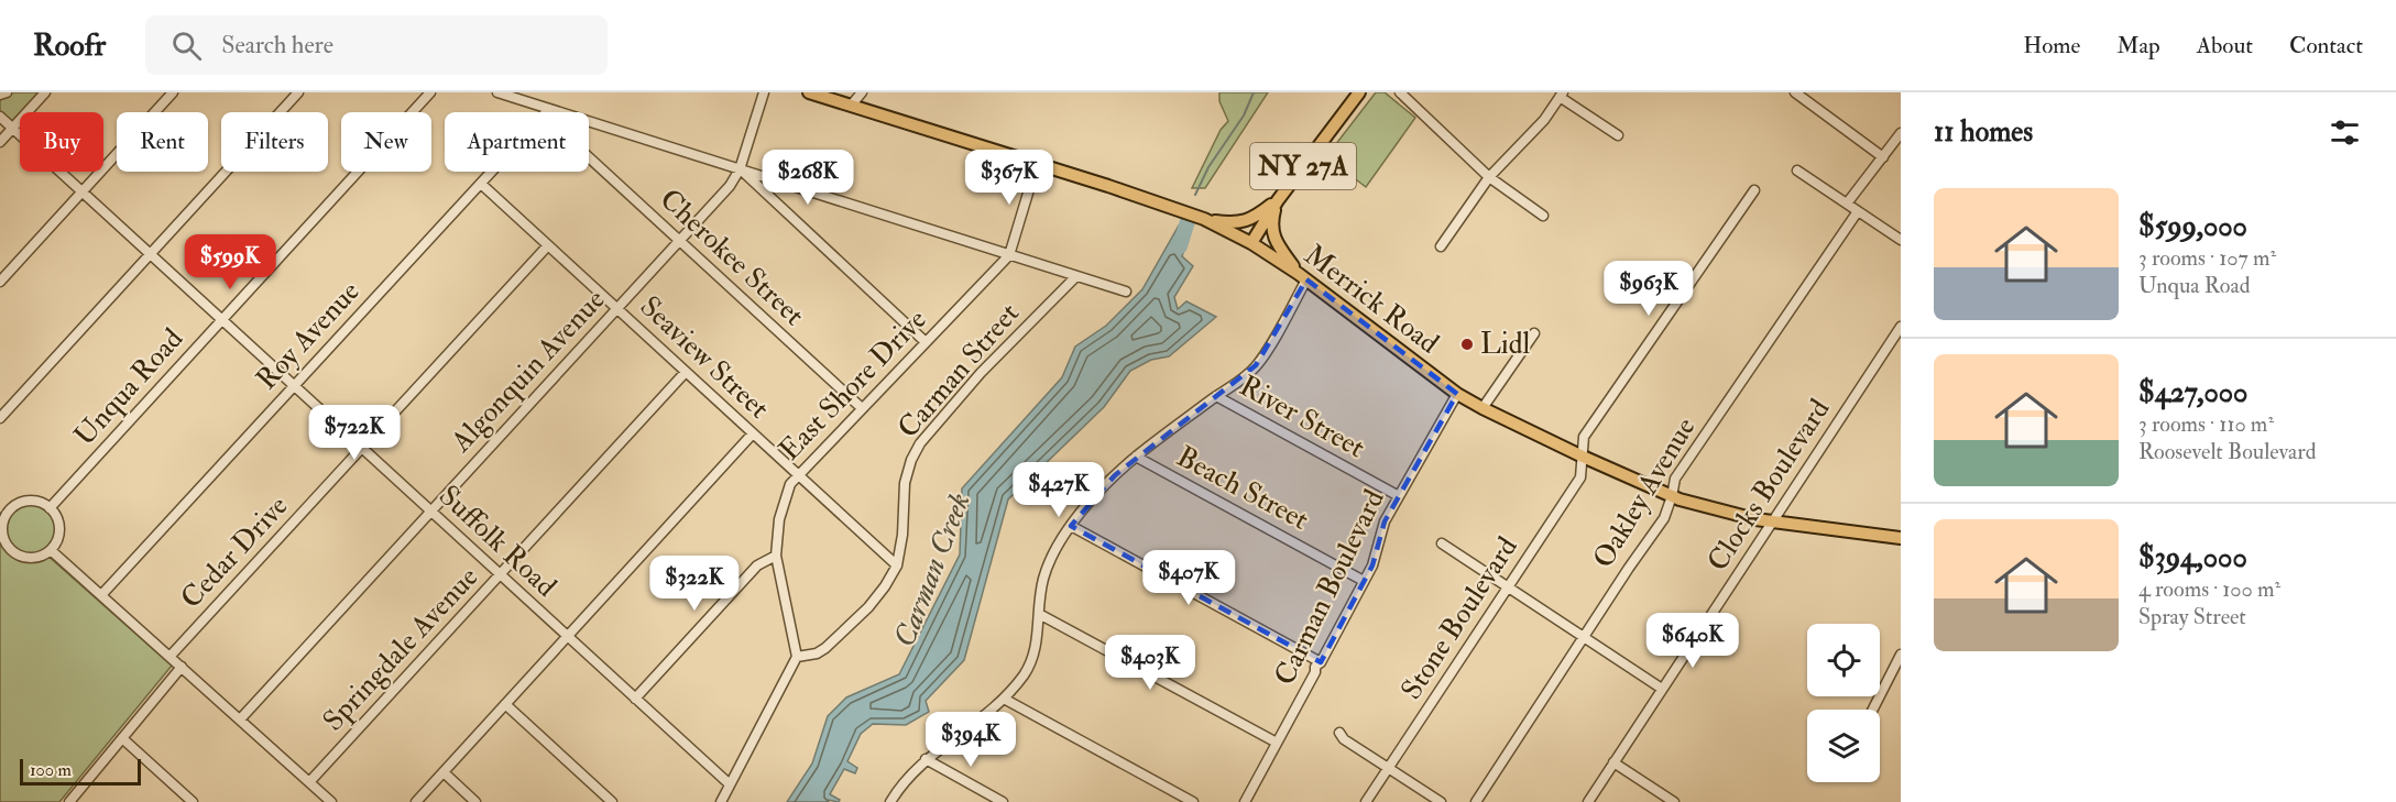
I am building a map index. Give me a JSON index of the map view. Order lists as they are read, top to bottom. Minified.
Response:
{"streets":{"main road":["NY 27A","Merrick Road"],"street":["Cherokee Street","Roy Avenue","Seaview Street","Algonquin Avenue","Carman Street","East Shore Drive","Unqua Road","River Street","Clocks Boulevard","Beach Street","Oakley Avenue","Suffolk Road","Cedar Drive","Carman Boulevard","Stone Boulevard","Springdale Avenue"]},"crossings":[["NY 27A","Merrick Road"],["Cherokee Street","Roy Avenue"],["Cherokee Street","Algonquin Avenue"],["Cherokee Street","East Shore Drive"],["Merrick Road","East Shore Drive"],["Merrick Road","Clocks Boulevard"],["Merrick Road","Oakley Avenue"],["Merrick Road","Carman Boulevard"],["Merrick Road","Stone Boulevard"],["Roy Avenue","Seaview Street"],["Roy Avenue","Suffolk Road"],["Seaview Street","Algonquin Avenue"],["Seaview Street","Carman Street"],["Seaview Street","East Shore Drive"],["Seaview Street","Cedar Drive"],["Seaview Street","Springdale Avenue"],["Algonquin Avenue","Suffolk Road"],["Carman Street","East Shore Drive"],["Unqua Road","Suffolk Road"],["River Street","Carman Boulevard"],["Beach Street","Carman Boulevard"],["Suffolk Road","Cedar Drive"],["Suffolk Road","Springdale Avenue"]],"water":["Carman Creek"],"places":["Lidl"],"scale_bar":"100 m","page":{"header":"Roofr","search":"Search here","nav":["Home","Map","About","Contact"],"heading":"11 homes","chip":["Buy","Rent","Filters","New","Apartment"],"price":["$268K","$367K","$599K","$963K","$722K","$427K","$407K","$322K","$640K","$403K","$394K"],"list":[{"name":"$599,000","note":"3 rooms · 107 m² · Unqua Road"},{"name":"$427,000","note":"3 rooms · 110 m² · Roosevelt Boulevard"},{"name":"$394,000","note":"4 rooms · 100 m² · Spray Street"}],"scale":"100 m"}}
